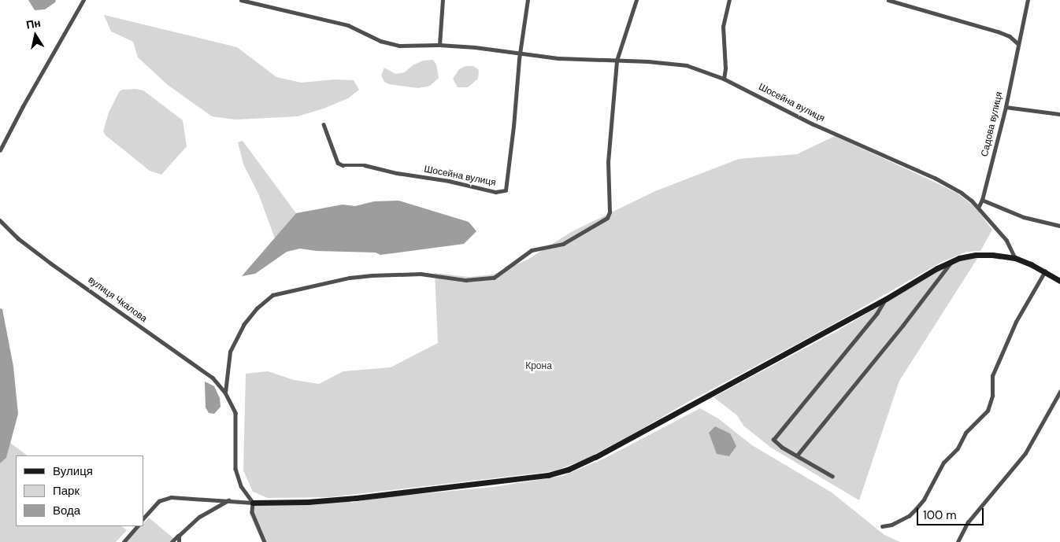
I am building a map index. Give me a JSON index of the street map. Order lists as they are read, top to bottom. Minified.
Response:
{"streets":{"street":["Шосейна вулиця","Садова вулиця","вулиця Чкалова"]},"crossings":[["Шосейна вулиця","Садова вулиця"]],"parks":["Крона"],"legend":["Вулиця","Парк","Вода"],"scale_bar":"100 m","north":"top"}
